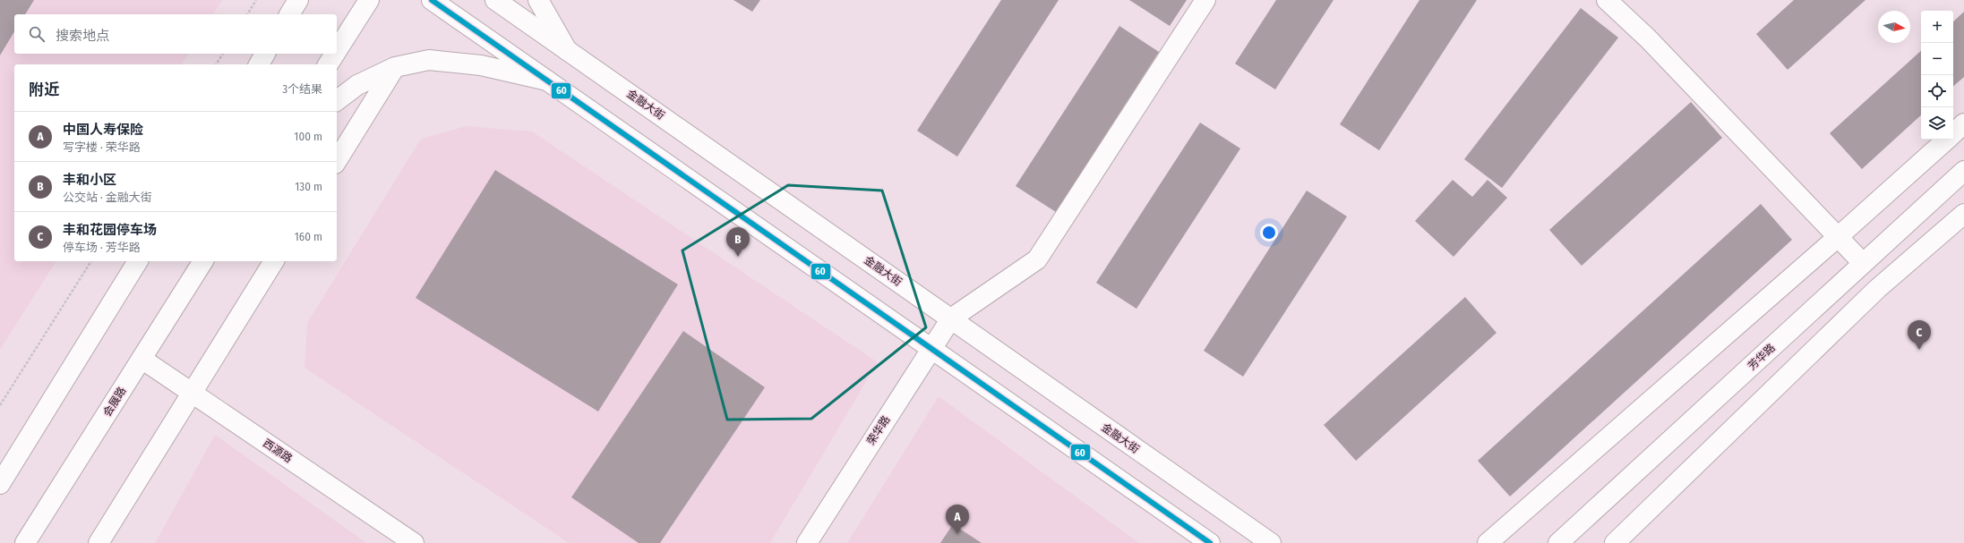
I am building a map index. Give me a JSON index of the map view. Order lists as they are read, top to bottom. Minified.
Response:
{"streets":{"street":["金融大街","芳华路","会展路","荣华路","西源路"]},"crossings":[["金融大街","荣华路"],["会展路","西源路"]],"lines":["transit line 60"],"north":"right","page":{"map_buttons":["+","−"],"search":"搜索地点","heading":["附近","3个结果"],"list":[{"mark":"A","name":"中国人寿保险","note":"写字楼 · 荣华路","value":"100 m"},{"mark":"B","name":"丰和小区","note":"公交站 · 金融大街","value":"130 m"},{"mark":"C","name":"丰和花园停车场","note":"停车场 · 芳华路","value":"160 m"}],"pins":["B","C","A"]}}
